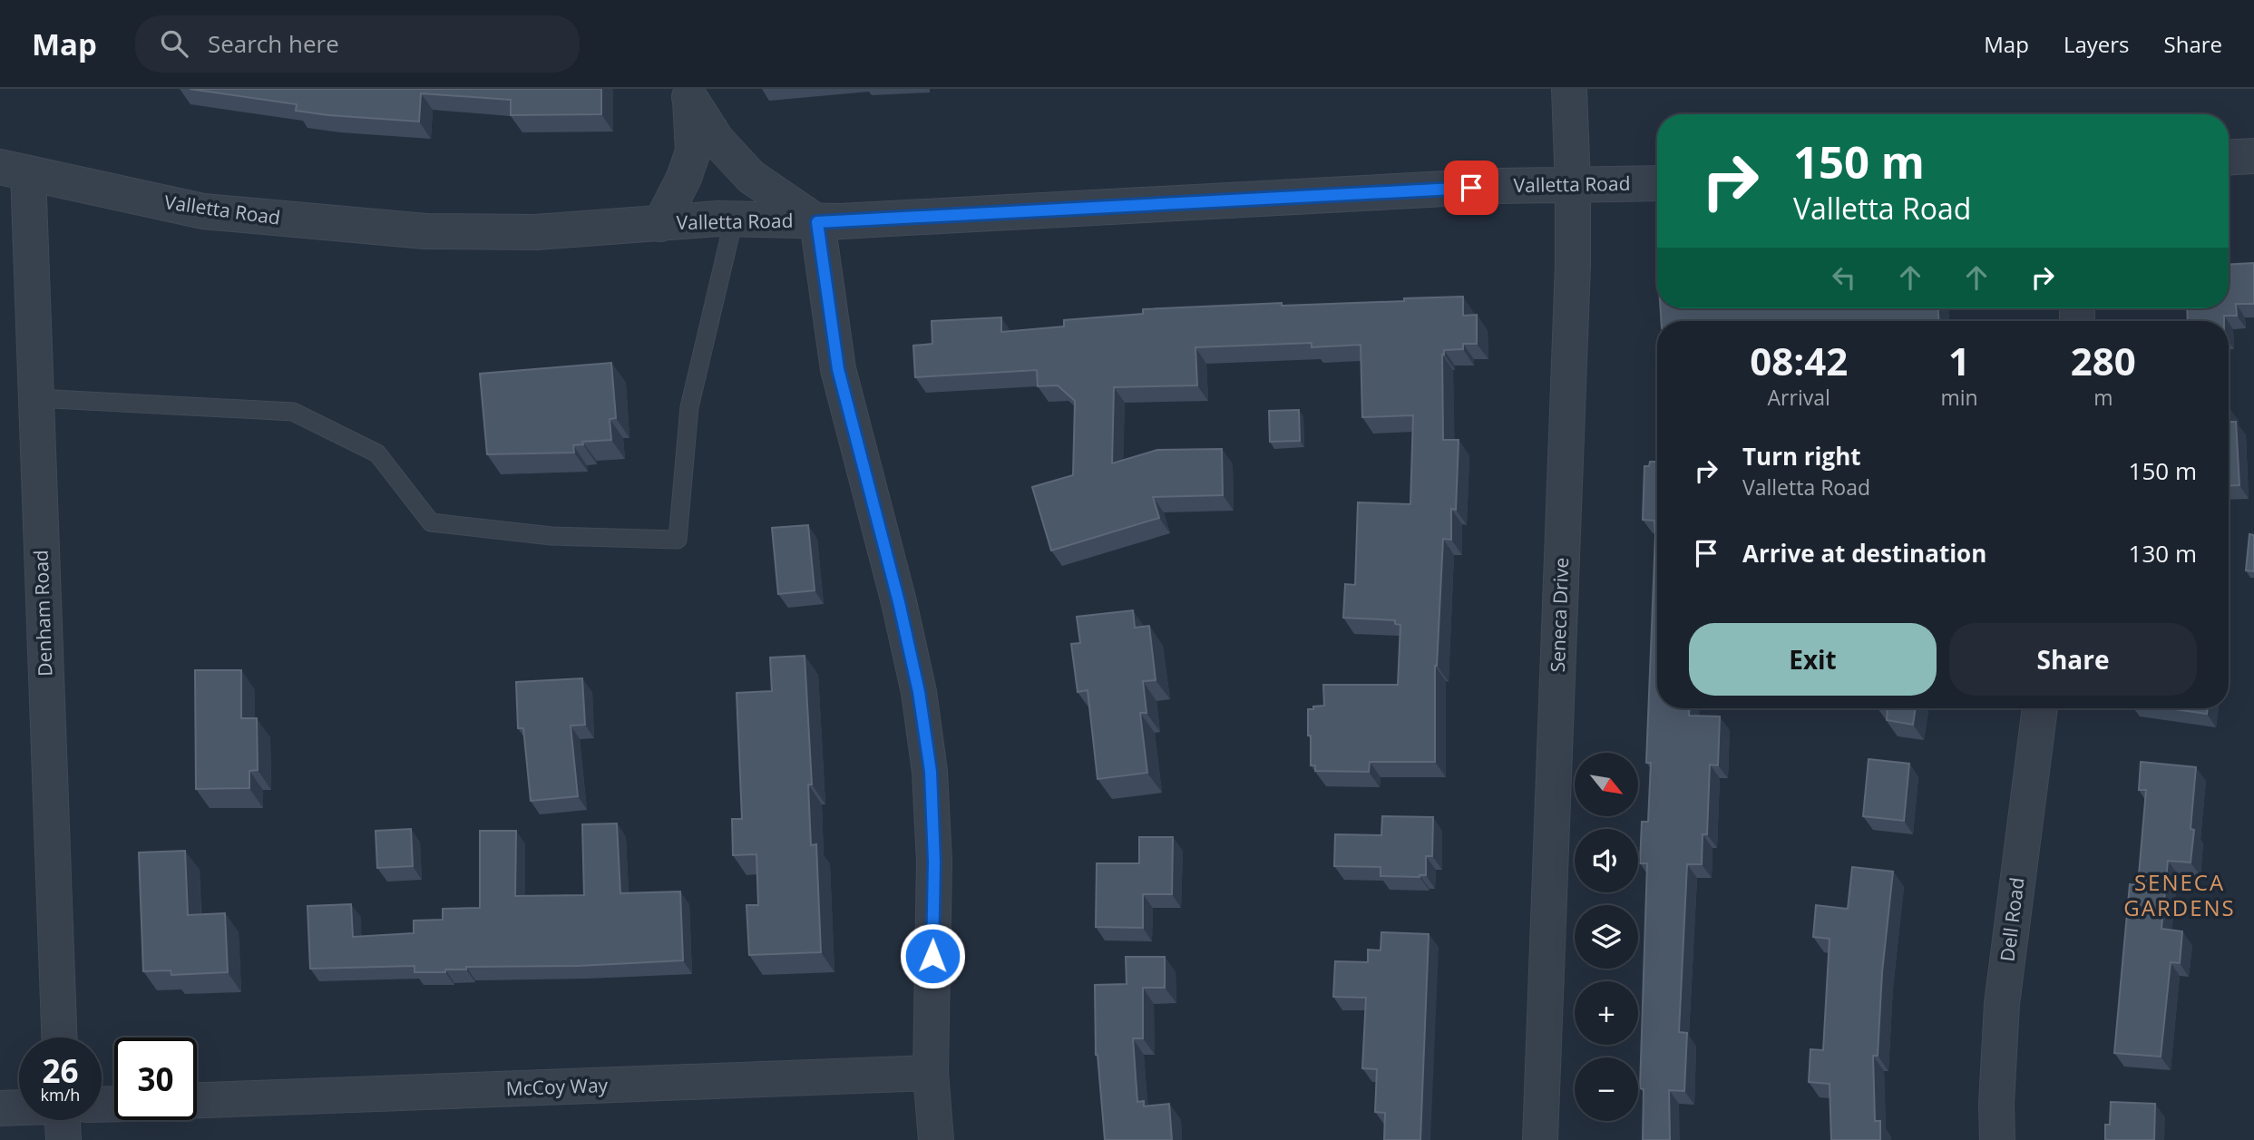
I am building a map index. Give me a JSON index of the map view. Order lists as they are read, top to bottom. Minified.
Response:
{"streets":{"street":["Valletta Road","Denham Road","Seneca Drive","Dell Road","McCoy Way"]},"crossings":[["Valletta Road","Denham Road"],["Valletta Road","Seneca Drive"]],"districts":["SENECA GARDENS"],"north":"bottom right","page":{"header":"Map","search":"Search here","nav":["Map","Layers","Share"],"turn":["150 m","Valletta Road"],"eta":["08:42","Arrival","1","min","280","m"],"list":[{"name":"Turn right","note":"Valletta Road","value":"150 m"},{"name":"Arrive at destination","value":"130 m"}],"buttons":["Exit","Share"],"map_buttons":["+","−"],"speed":"26 km/h","limit":"30"}}
